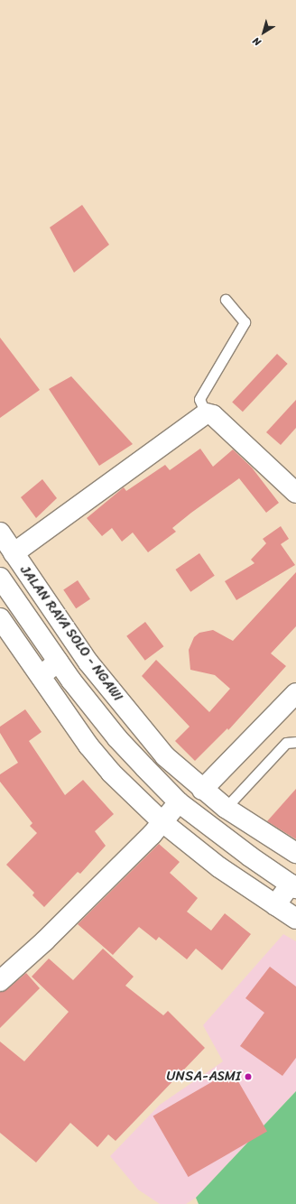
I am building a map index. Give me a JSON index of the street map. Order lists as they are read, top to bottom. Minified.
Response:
{"streets":{"main road":["JALAN RAYA SOLO - NGAWI"]},"places":["UNSA-ASMI"],"north":"bottom left"}
